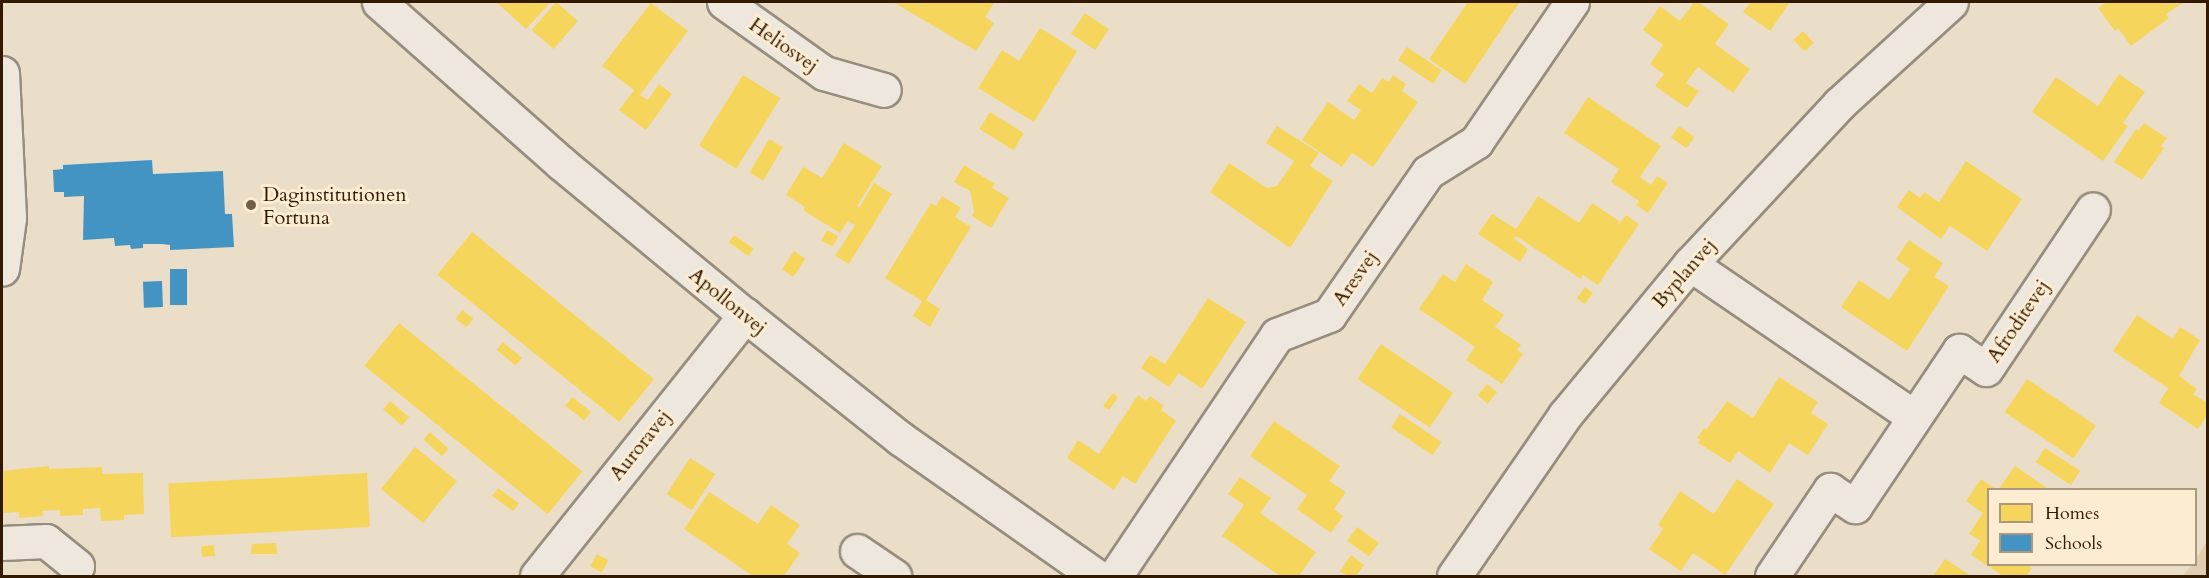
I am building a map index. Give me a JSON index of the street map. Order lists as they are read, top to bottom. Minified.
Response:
{"streets":{"street":["Heliosvej","Byplanvej","Aresvej","Apollonvej","Afroditevej","Auroravej"]},"crossings":[["Apollonvej","Auroravej"]],"places":["Daginstitutionen Fortuna"],"legend":["Homes","Schools"]}
